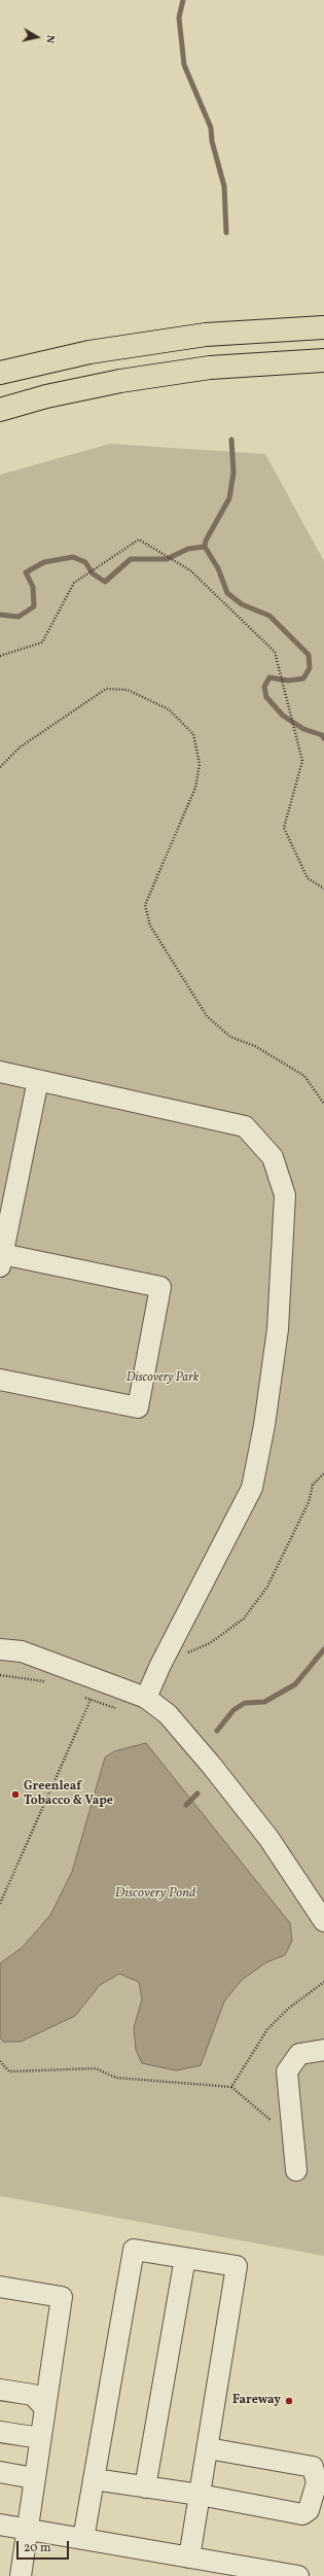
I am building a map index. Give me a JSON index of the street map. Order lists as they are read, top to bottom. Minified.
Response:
{"water":["Discovery Pond"],"parks":["Discovery Park"],"places":["Greenleaf Tobacco & Vape","Fareway"],"scale_bar":"20 m","north":"right"}
